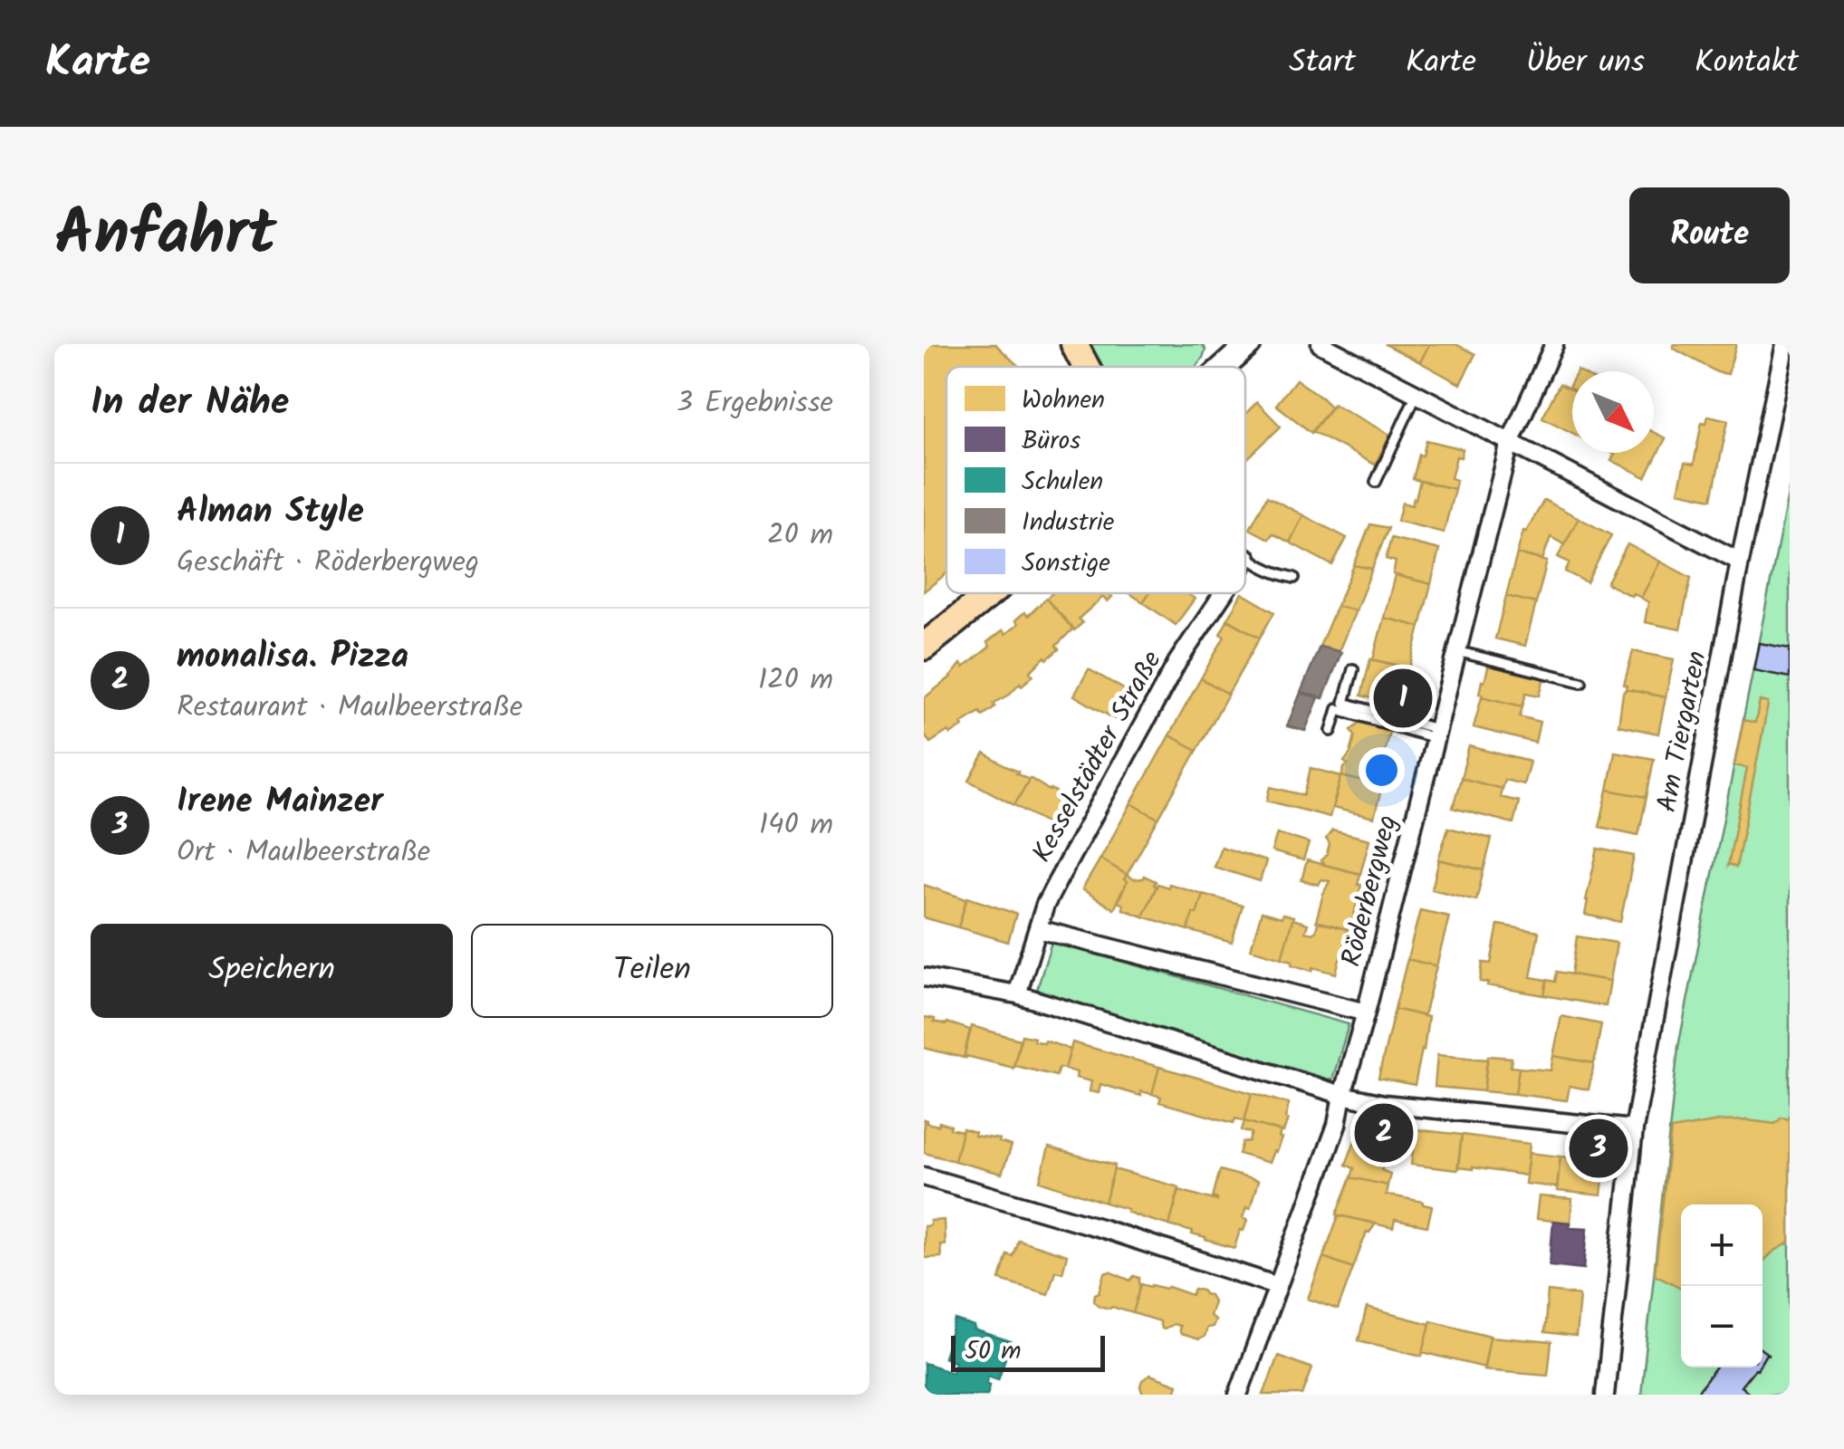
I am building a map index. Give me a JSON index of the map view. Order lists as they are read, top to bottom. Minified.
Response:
{"streets":{"street":["Am Tiergarten","Kesselstädter Straße","Röderbergweg"]},"legend":["Wohnen","Büros","Schulen","Industrie","Sonstige"],"scale_bar":"50 m","north":"bottom right","page":{"header":"Karte","nav":["Start","Karte","Über uns","Kontakt"],"title":"Anfahrt","buttons":["Route",["Speichern","Teilen"]],"heading":["In der Nähe","3 Ergebnisse"],"list":[{"mark":"1","name":"Alman Style","note":"Geschäft · Röderbergweg","value":"20 m"},{"mark":"2","name":"monalisa. Pizza","note":"Restaurant · Maulbeerstraße","value":"120 m"},{"mark":"3","name":"Irene Mainzer","note":"Ort · Maulbeerstraße","value":"140 m"}],"pins":["1","2","3"],"map_buttons":["+","−"],"scale":"50 m"}}
